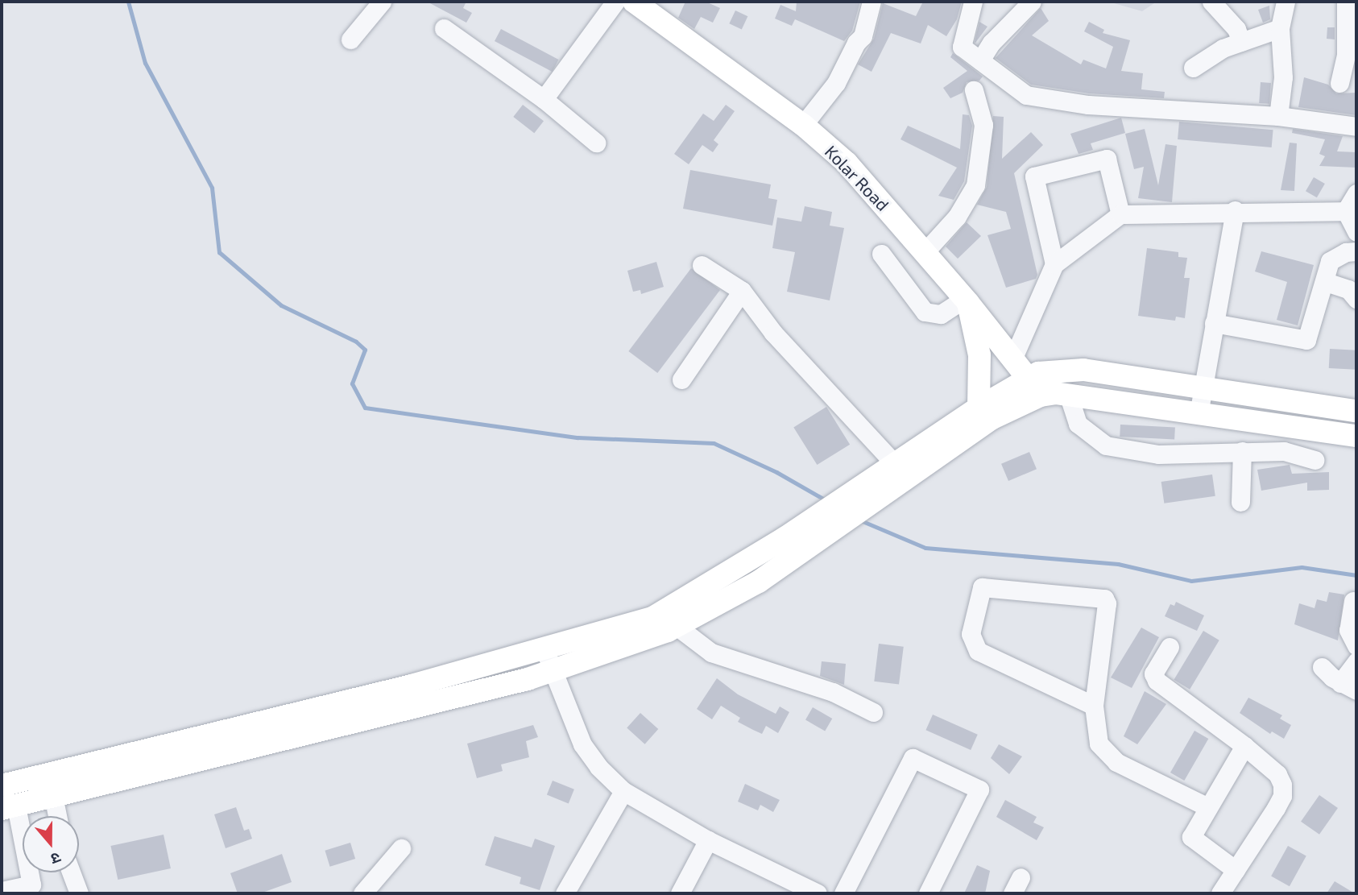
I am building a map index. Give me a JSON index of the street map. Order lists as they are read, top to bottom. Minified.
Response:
{"streets":{"main road":["Kolar Road"]},"north":"bottom"}
